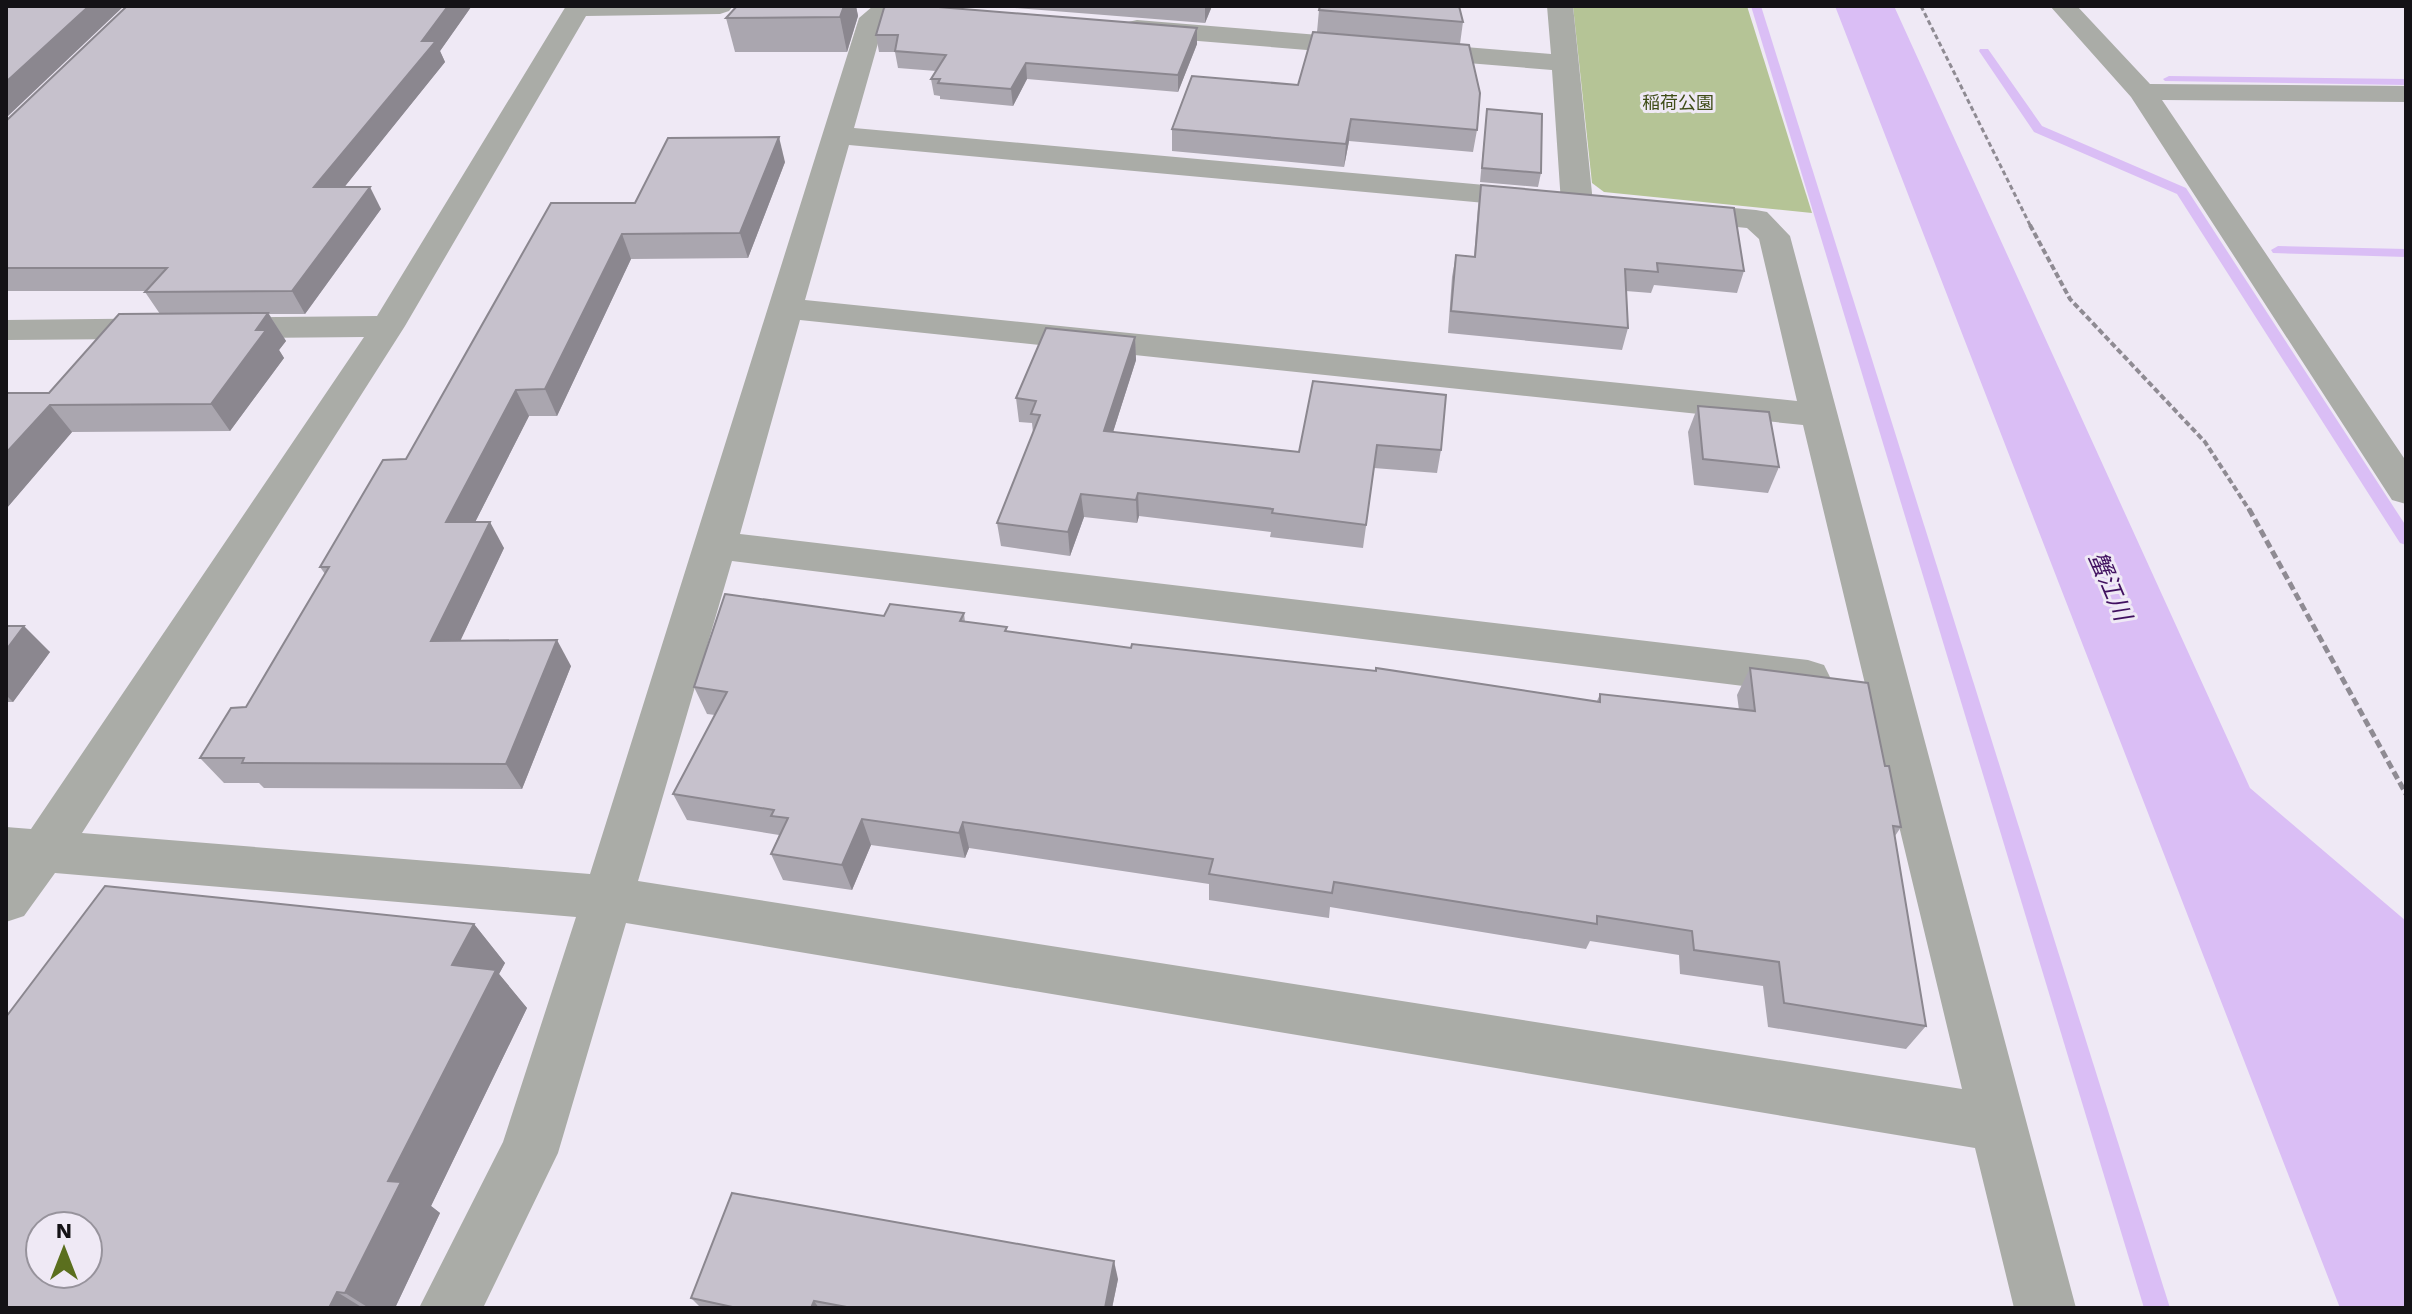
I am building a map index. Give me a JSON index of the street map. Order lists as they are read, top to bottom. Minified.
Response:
{"water":["蟹江川"],"parks":["稲荷公園"],"north":"top"}
